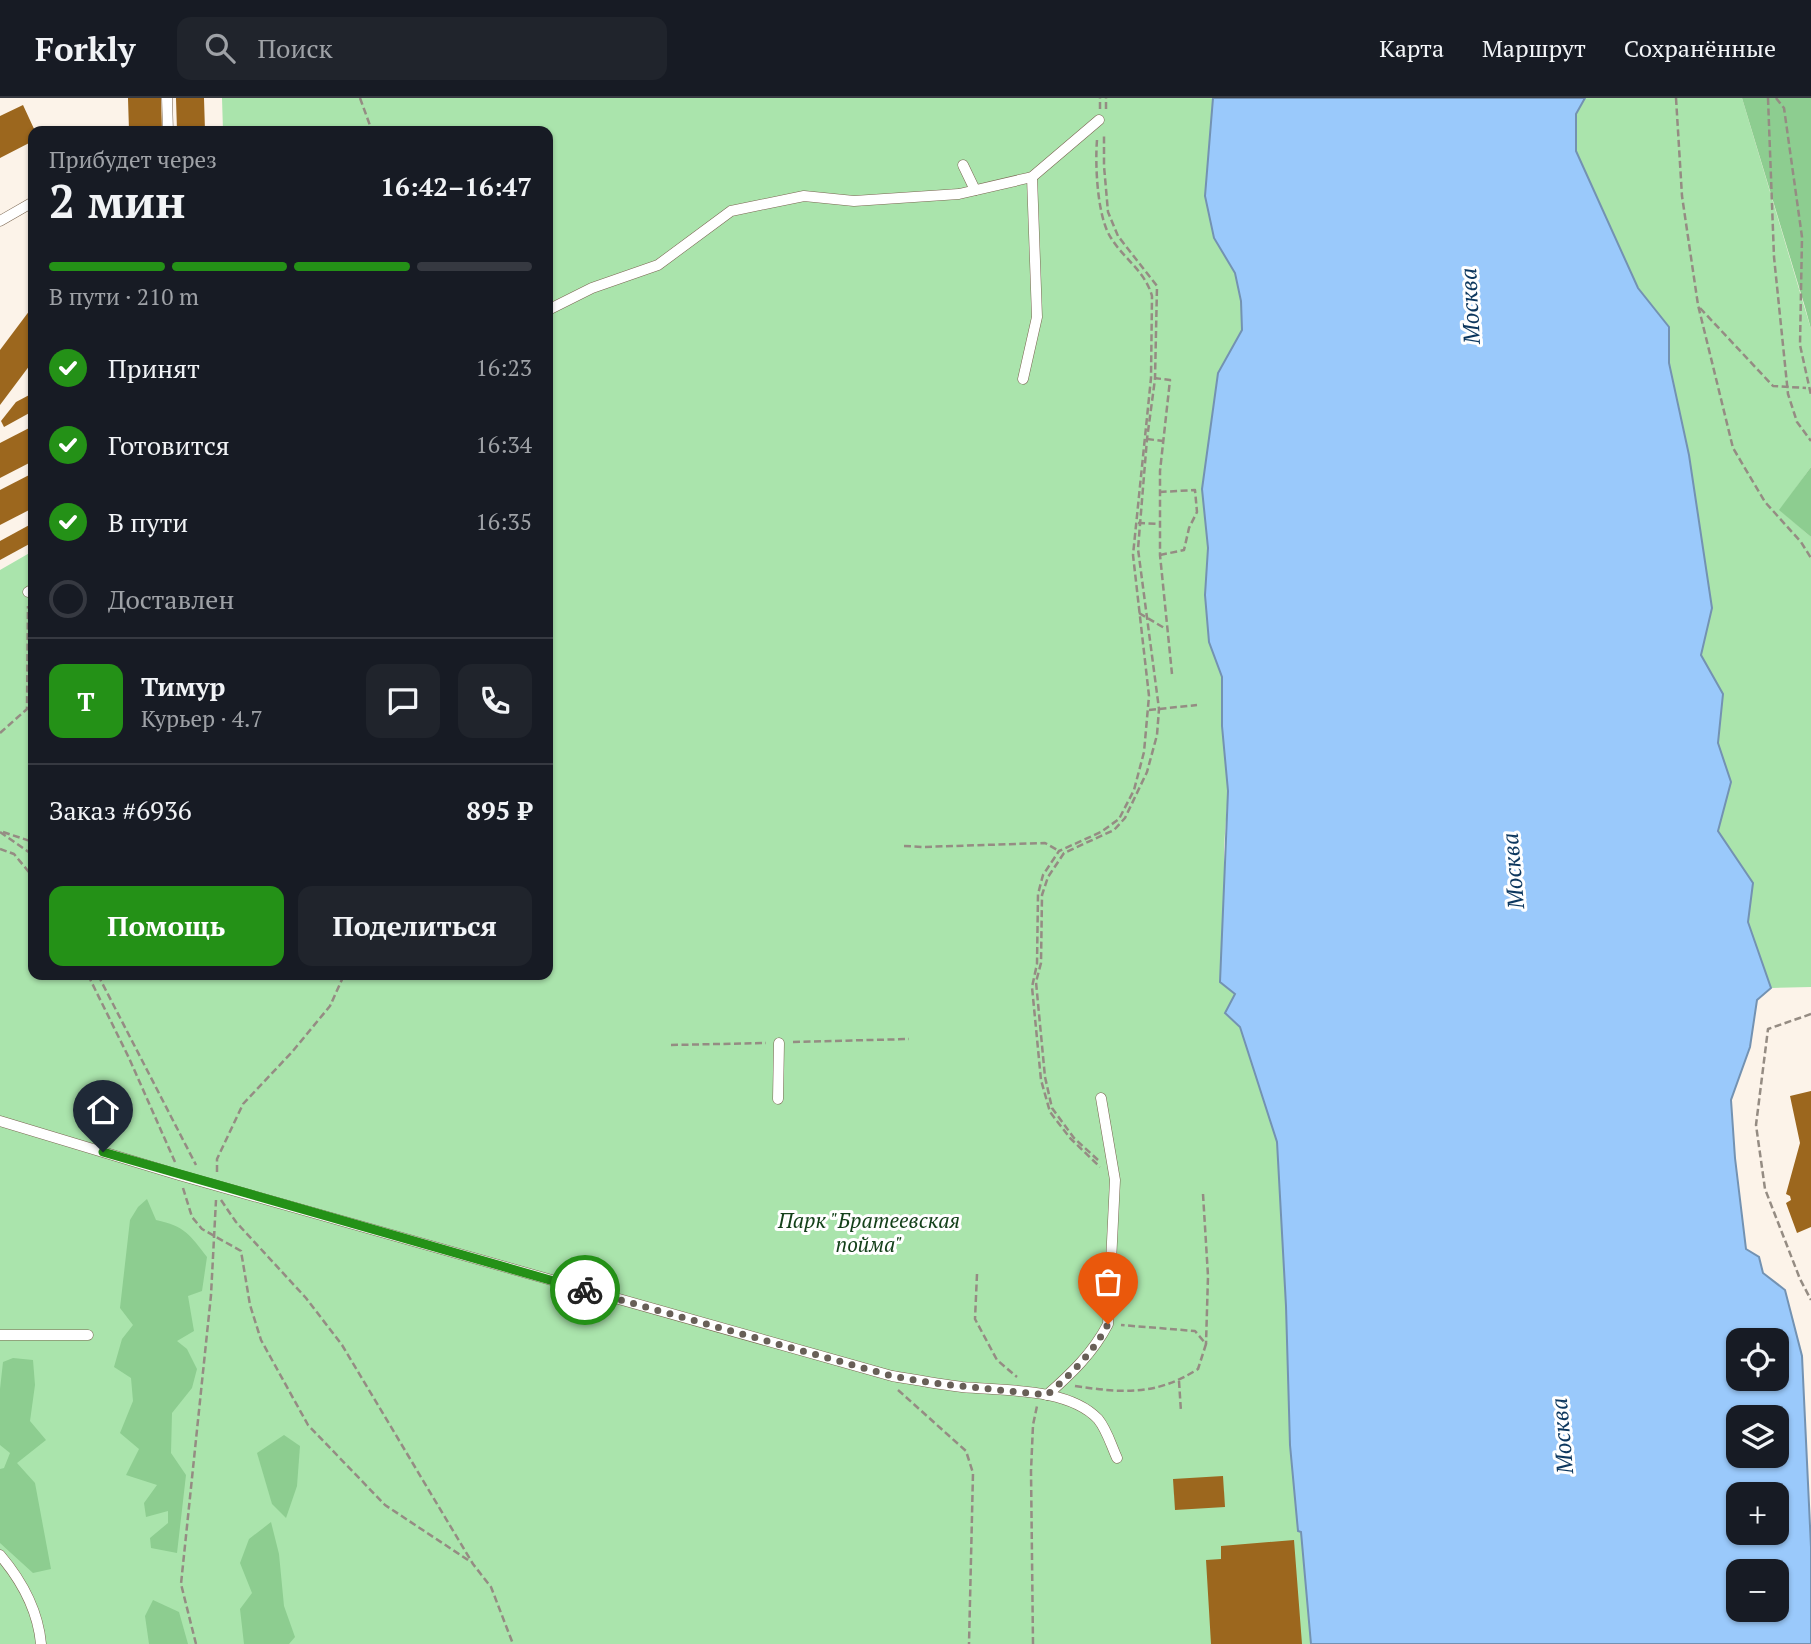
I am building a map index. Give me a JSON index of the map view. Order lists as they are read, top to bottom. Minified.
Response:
{"water":["Москва"],"parks":["Парк \"Братеевская пойма\""],"page":{"header":"Forkly","search":"Поиск","nav":["Карта","Маршрут","Сохранённые"],"heading":["2 мин","Прибудет через","16:42–16:47"],"panel":["Тимур","Курьер · 4.7","Заказ #6936","895 ₽"],"bar":"В пути · 210 m","list":[["Принят","16:23"],["Готовится","16:34"],["В пути","16:35"],"Доставлен"],"round":"Т","buttons":["Помощь","Поделиться"],"map_buttons":["+","−"]}}
